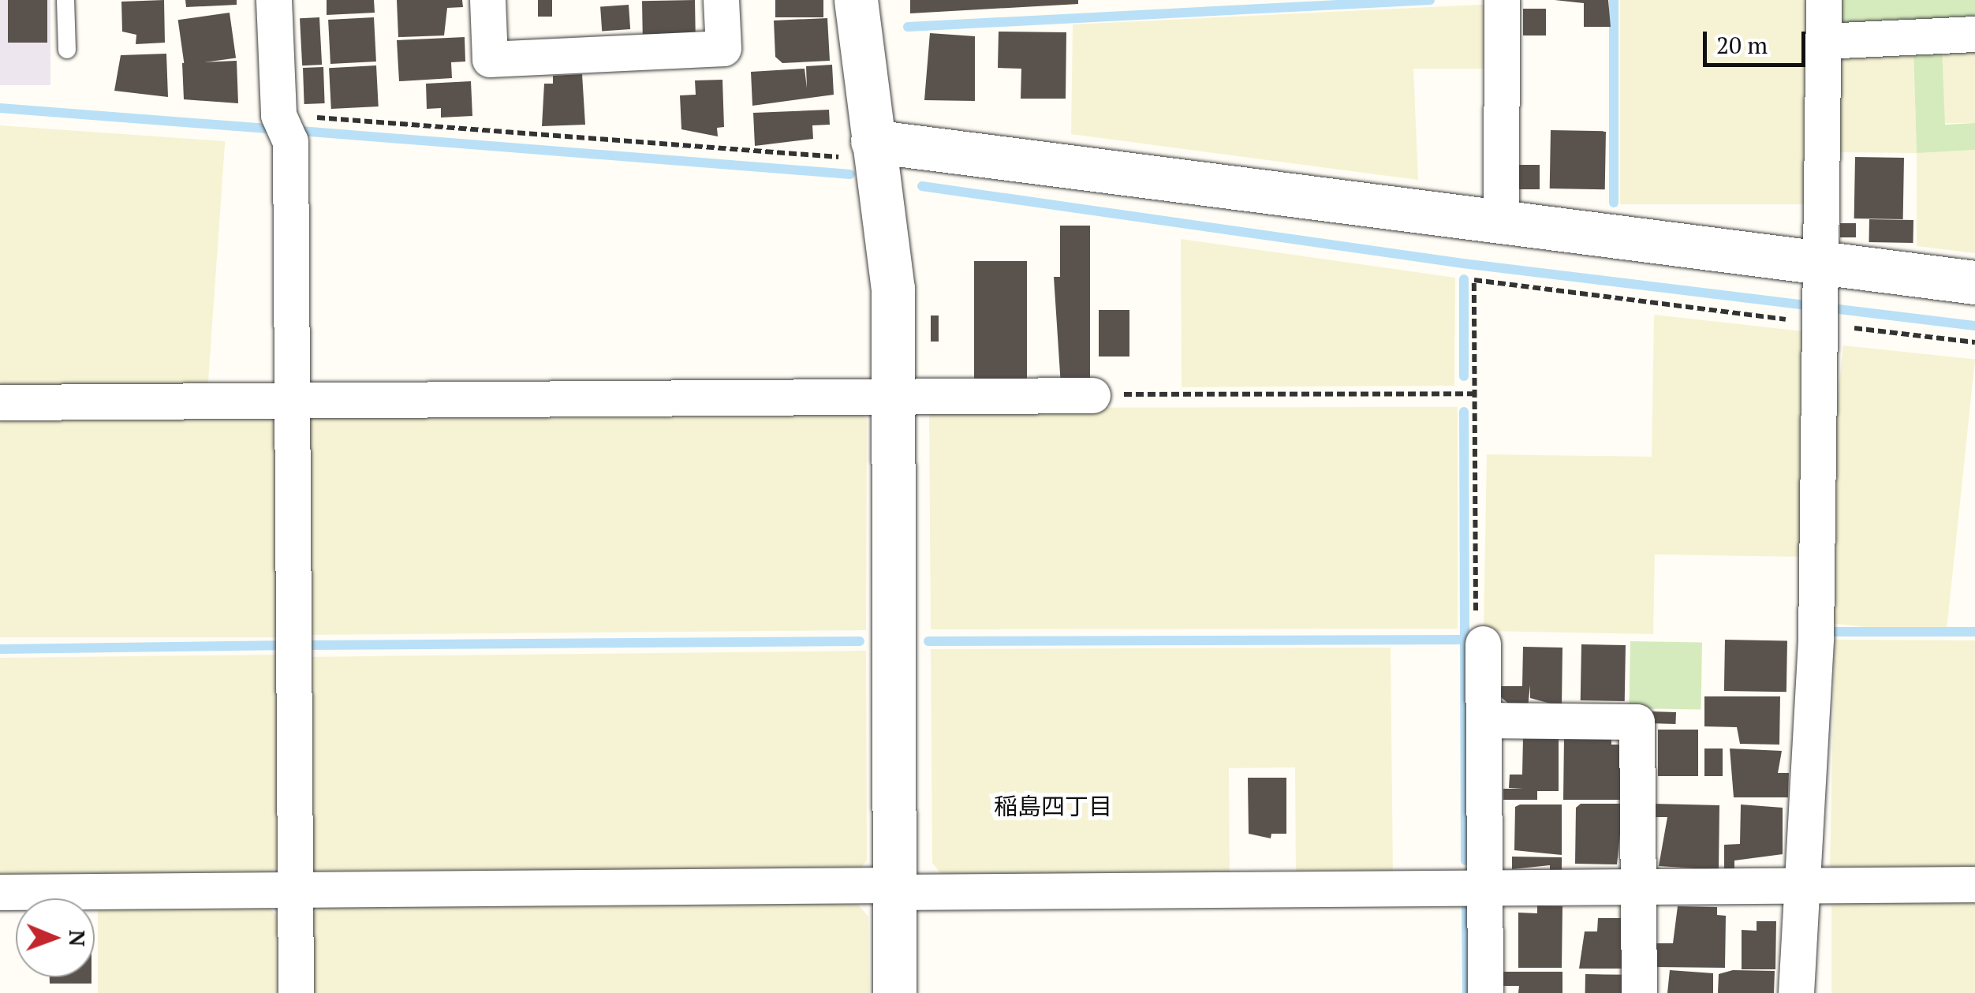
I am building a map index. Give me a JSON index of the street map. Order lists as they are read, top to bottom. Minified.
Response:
{"districts":["稲島四丁目"],"scale_bar":"20 m","north":"right"}
